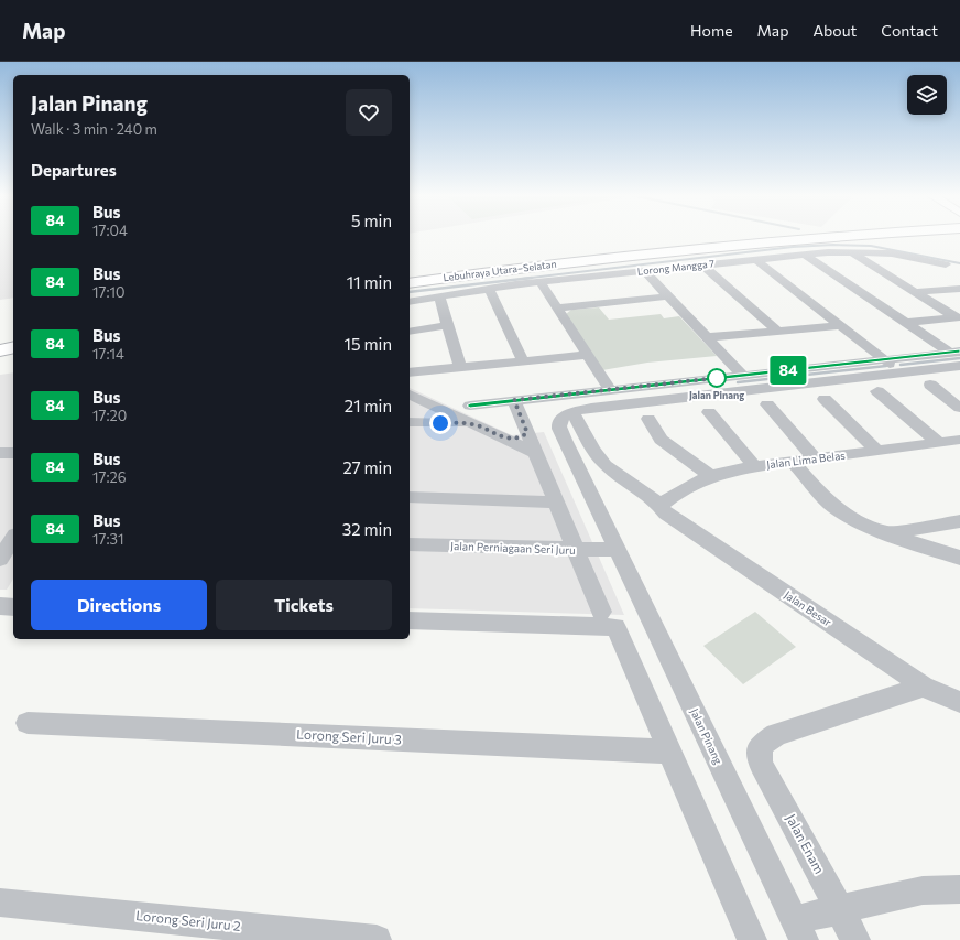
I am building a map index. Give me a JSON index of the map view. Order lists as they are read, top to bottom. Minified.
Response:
{"streets":{"highway":["Lebuhraya Utara–Selatan"],"street":["Lorong Mangga 7","Jalan Lima Belas","Jalan Perniagaan Seri Juru","Jalan Besar","Jalan Pinang","Lorong Seri Juru 3","Jalan Enam","Lorong Seri Juru 2"]},"crossings":[["Jalan Lima Belas","Jalan Besar"],["Jalan Perniagaan Seri Juru","Jalan Pinang"],["Jalan Besar","Jalan Pinang"],["Jalan Besar","Jalan Enam"]],"places":["Jalan Pinang"],"lines":["bus line 84"],"page":{"header":"Map","nav":["Home","Map","About","Contact"],"on_map":"84","heading":[["Jalan Pinang","Walk · 3 min · 240 m"],"Departures"],"list":[{"mark":"84","name":"Bus","note":"17:04","value":"5 min"},{"mark":"84","name":"Bus","note":"17:10","value":"11 min"},{"mark":"84","name":"Bus","note":"17:14","value":"15 min"},{"mark":"84","name":"Bus","note":"17:20","value":"21 min"},{"mark":"84","name":"Bus","note":"17:26","value":"27 min"},{"mark":"84","name":"Bus","note":"17:31","value":"32 min"}],"buttons":["Directions","Tickets"]}}
